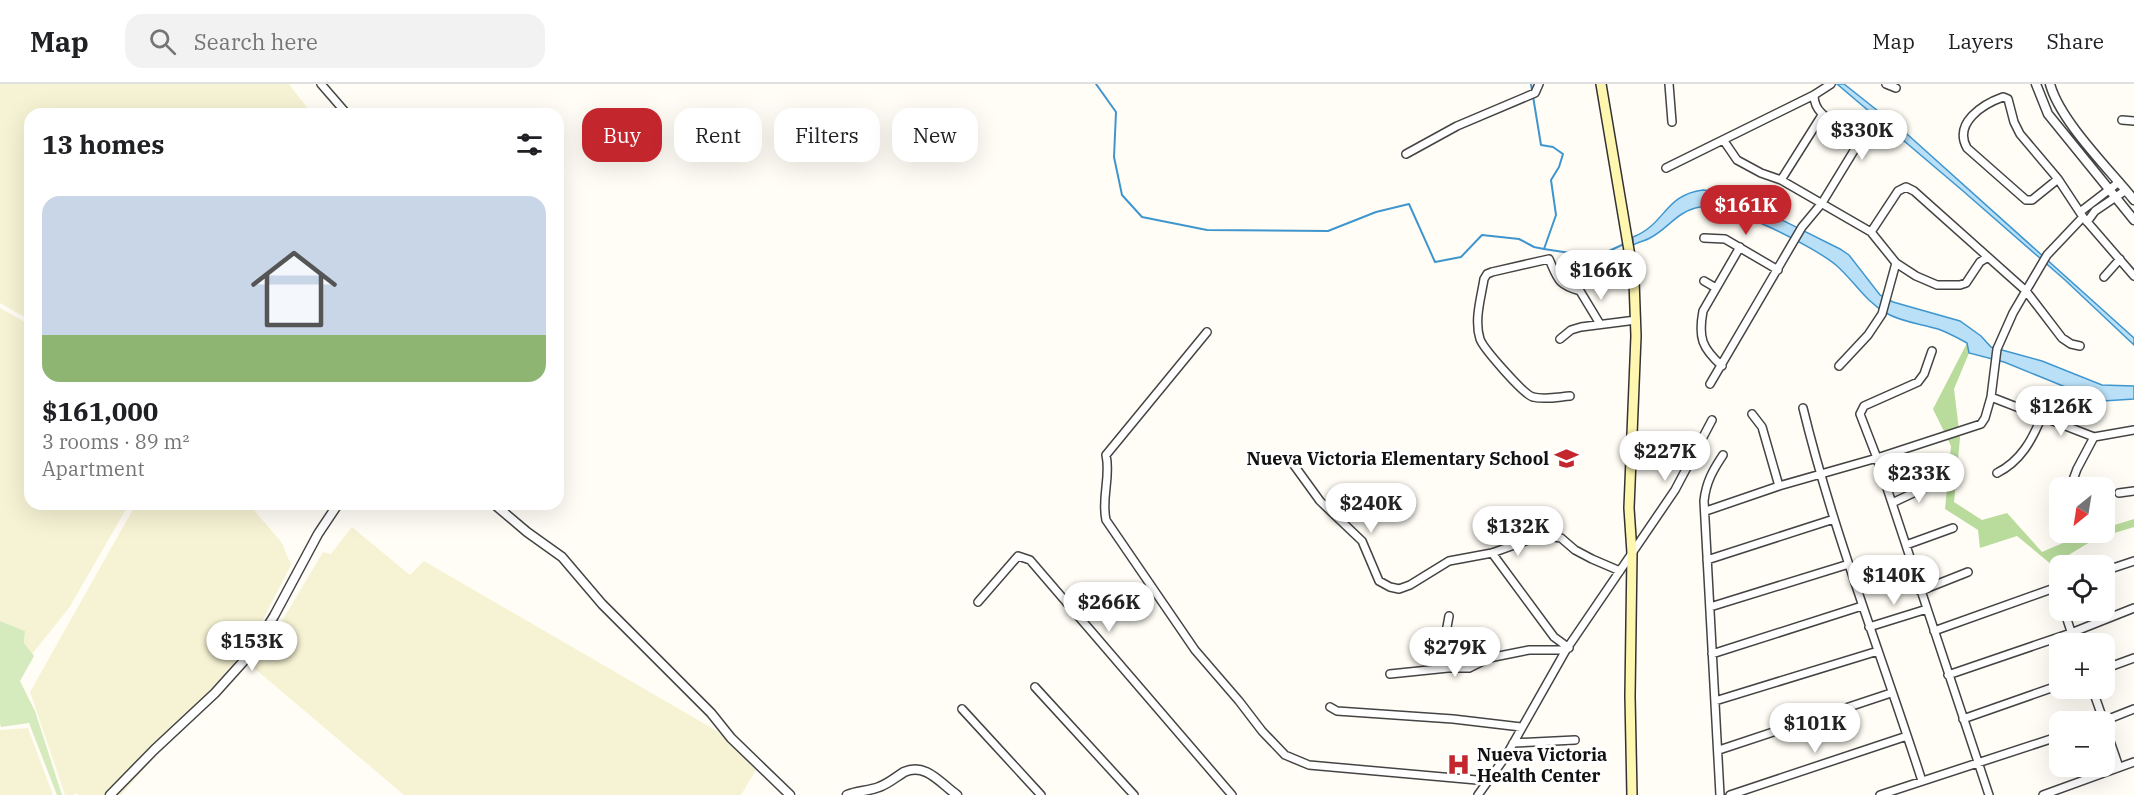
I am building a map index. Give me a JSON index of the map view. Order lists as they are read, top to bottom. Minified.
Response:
{"places":{"school or university":["Nueva Victoria Elementary School"],"hospital":["Nueva Victoria Health Center"]},"north":"bottom left","page":{"header":"Map","search":"Search here","nav":["Map","Layers","Share"],"chip":["Buy","Rent","Filters","New"],"heading":"13 homes","price":["$330K","$161K","$166K","$126K","$227K","$233K","$240K","$132K","$140K","$266K","$153K","$279K","$101K"],"list":[{"name":"$161,000","note":"3 rooms · 89 m² · Apartment"}],"map_buttons":["+","−"]}}
